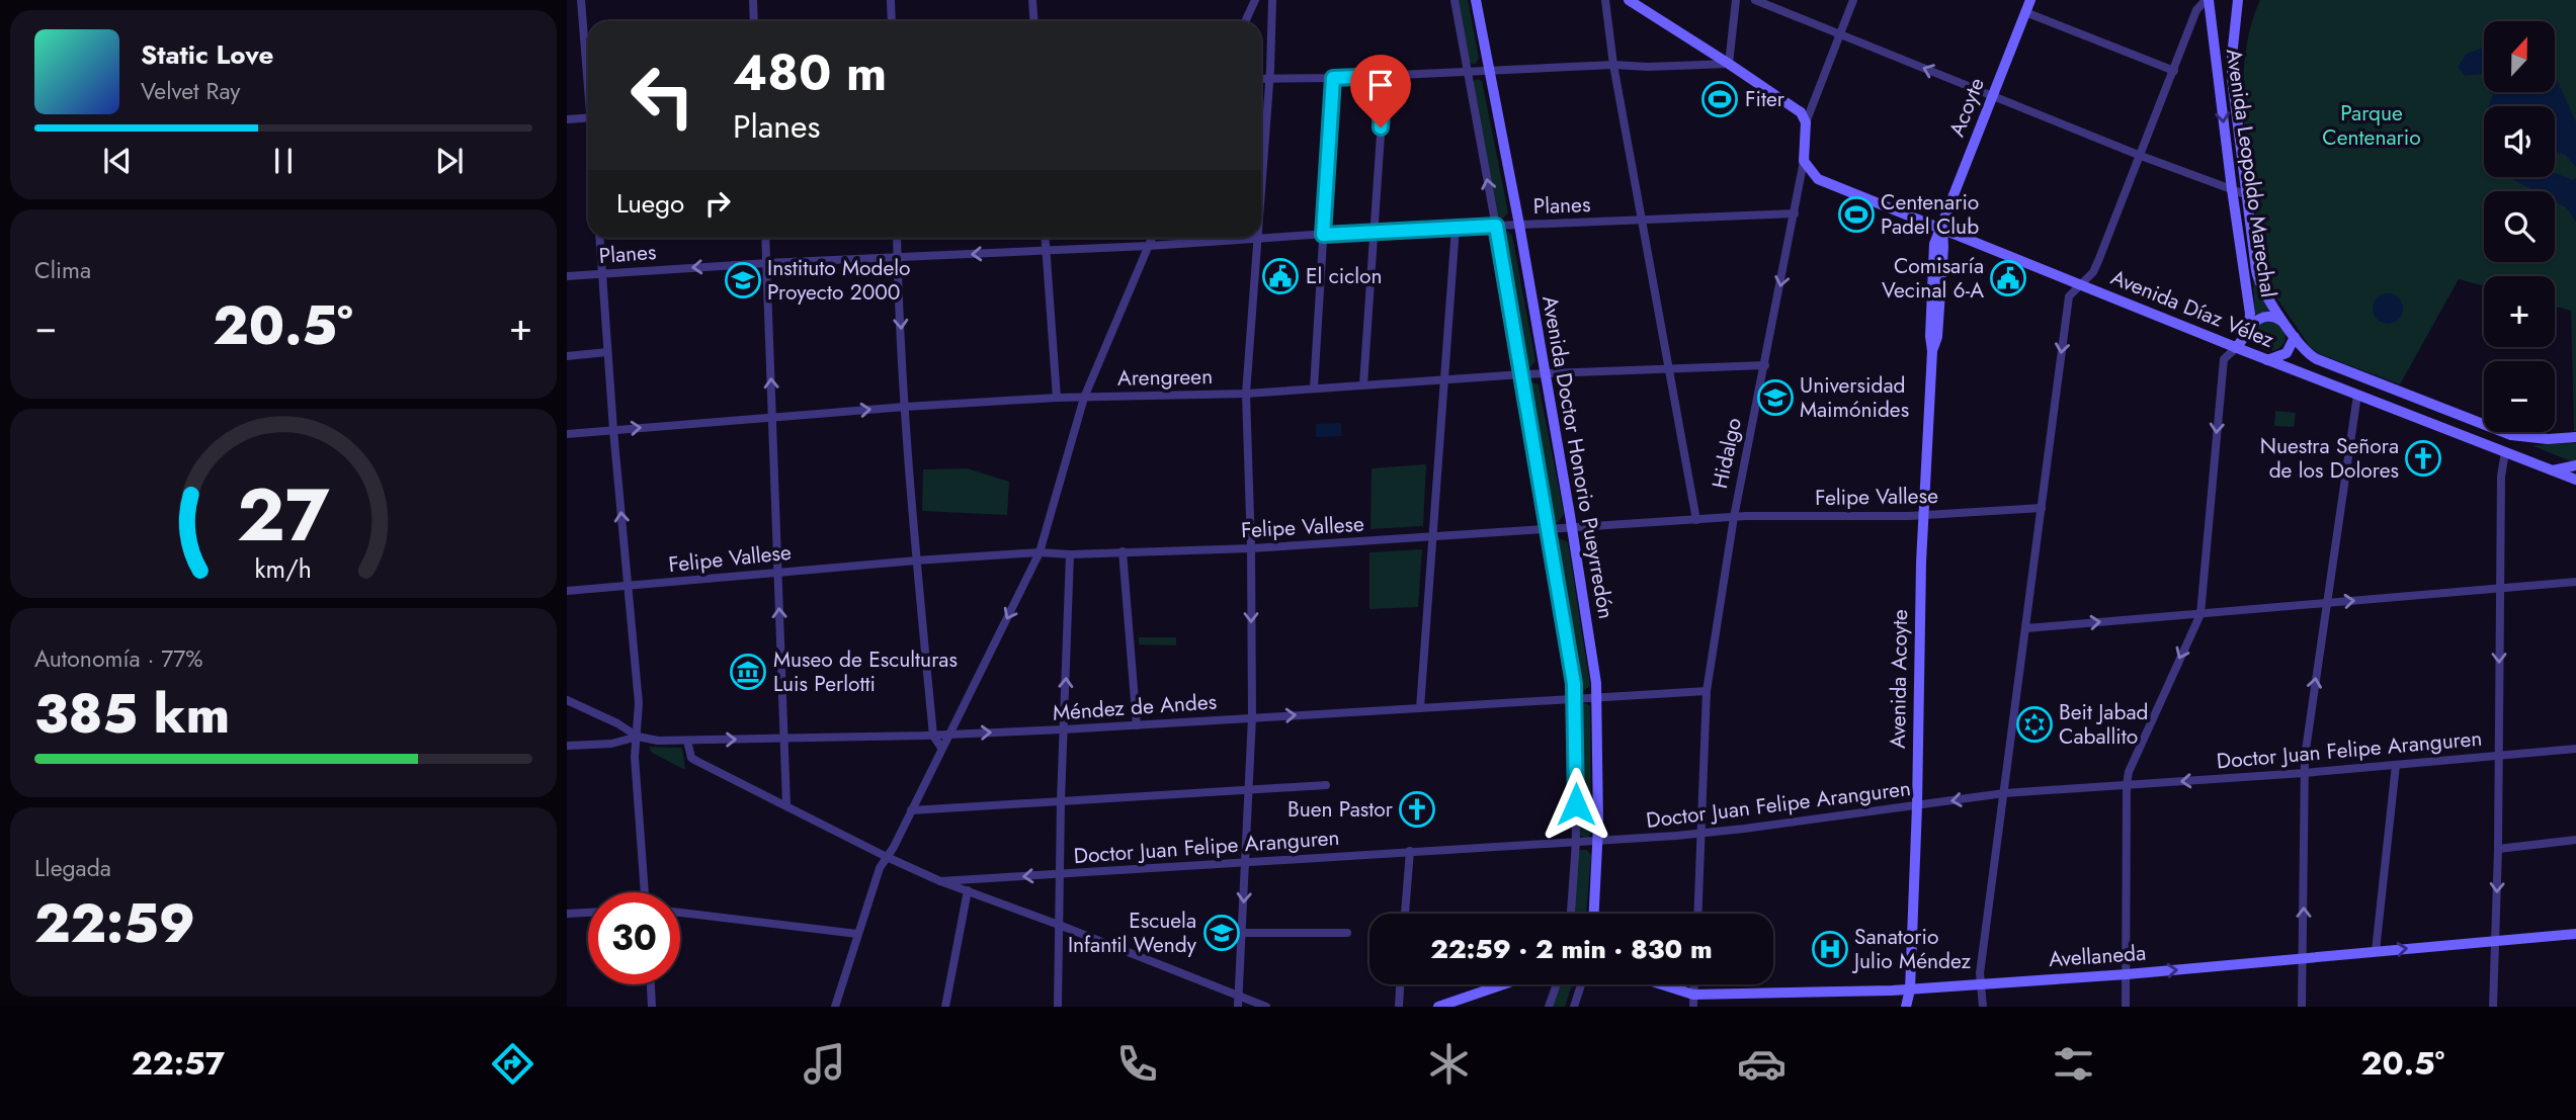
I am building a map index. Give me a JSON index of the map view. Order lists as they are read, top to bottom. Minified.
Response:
{"streets":{"main road":["Acoyte","Avenida Leopoldo Marechal","Avenida Díaz Vélez","Hidalgo","Avenida Doctor Honorio Pueyrredón","Avenida Acoyte","Avellaneda"],"street":["Planes","Arengreen","Felipe Vallese","Méndez de Andes","Doctor Juan Felipe Aranguren"]},"crossings":[["Acoyte","Avenida Díaz Vélez"],["Acoyte","Avenida Acoyte"],["Avenida Leopoldo Marechal","Avenida Díaz Vélez"],["Planes","Hidalgo"],["Planes","Avenida Doctor Honorio Pueyrredón"],["Avenida Díaz Vélez","Hidalgo"],["Avenida Díaz Vélez","Avenida Acoyte"],["Arengreen","Hidalgo"],["Arengreen","Avenida Doctor Honorio Pueyrredón"],["Hidalgo","Felipe Vallese"],["Hidalgo","Méndez de Andes"],["Hidalgo","Doctor Juan Felipe Aranguren"],["Avenida Doctor Honorio Pueyrredón","Felipe Vallese"],["Avenida Doctor Honorio Pueyrredón","Méndez de Andes"],["Avenida Doctor Honorio Pueyrredón","Doctor Juan Felipe Aranguren"],["Felipe Vallese","Avenida Acoyte"],["Avenida Acoyte","Doctor Juan Felipe Aranguren"],["Avenida Acoyte","Avellaneda"]],"parks":["Parque Centenario"],"places":{"sports":["Fiter","Centenario Padel Club"],"public building":["El ciclon","Comisaría Vecinal 6-A"],"school or university":["Instituto Modelo Proyecto 2000","Universidad Maimónides","Escuela Infantil Wendy"],"church":["Nuestra Señora de los Dolores","Buen Pastor"],"museum":["Museo de Esculturas Luis Perlotti"],"synagogue":["Beit Jabad Caballito"],"hospital":["Sanatorio Julio Méndez"]},"north":"top","page":{"map_buttons":["+","−"],"turn":["480 m","Planes"],"song":["Static Love","Velvet Ray"],"then":"Luego","tile":["Clima",["Autonomía · 77%","385 km"],["Llegada","22:59"]],"heat":["−","20.5°","+"],"limit":"30","trip":"22:59 · 2 min · 830 m","tabs":["22:57","20.5°"],"gauge":["27","km/h"]}}
